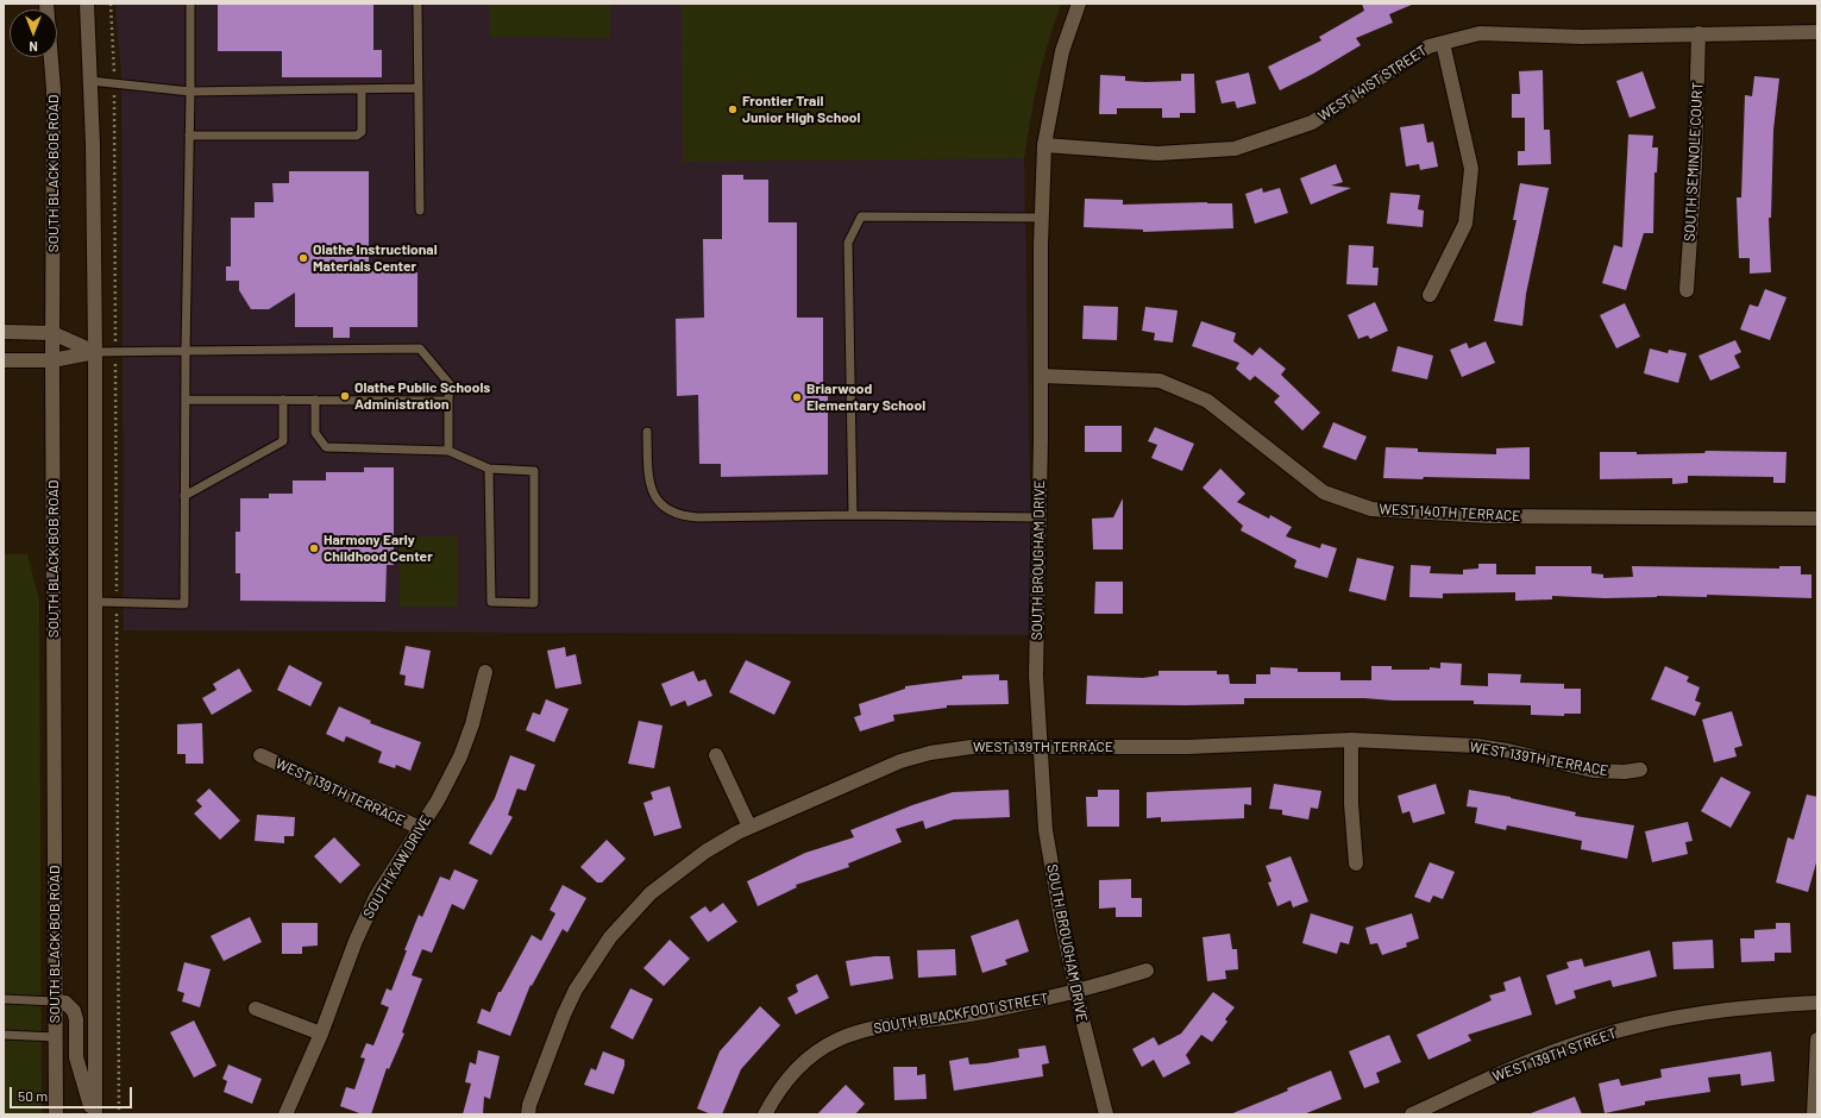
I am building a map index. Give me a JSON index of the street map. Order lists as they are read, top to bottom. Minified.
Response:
{"streets":{"street":["WEST 141ST STREET","SOUTH SEMINOLE COURT","SOUTH BLACK BOB ROAD","WEST 140TH TERRACE","SOUTH BROUGHAM DRIVE","WEST 139TH TERRACE","SOUTH KAW DRIVE","SOUTH BLACKFOOT STREET","WEST 139TH STREET"]},"crossings":[["WEST 141ST STREET","SOUTH SEMINOLE COURT"],["WEST 141ST STREET","SOUTH BROUGHAM DRIVE"],["WEST 140TH TERRACE","SOUTH BROUGHAM DRIVE"],["SOUTH BROUGHAM DRIVE","WEST 139TH TERRACE"],["SOUTH BROUGHAM DRIVE","SOUTH BLACKFOOT STREET"],["WEST 139TH TERRACE","SOUTH KAW DRIVE"]],"places":["Frontier Trail Junior High School","Olathe Instructional Materials Center","Olathe Public Schools Administration","Briarwood Elementary School","Harmony Early Childhood Center"],"scale_bar":"50 m","north":"bottom"}
